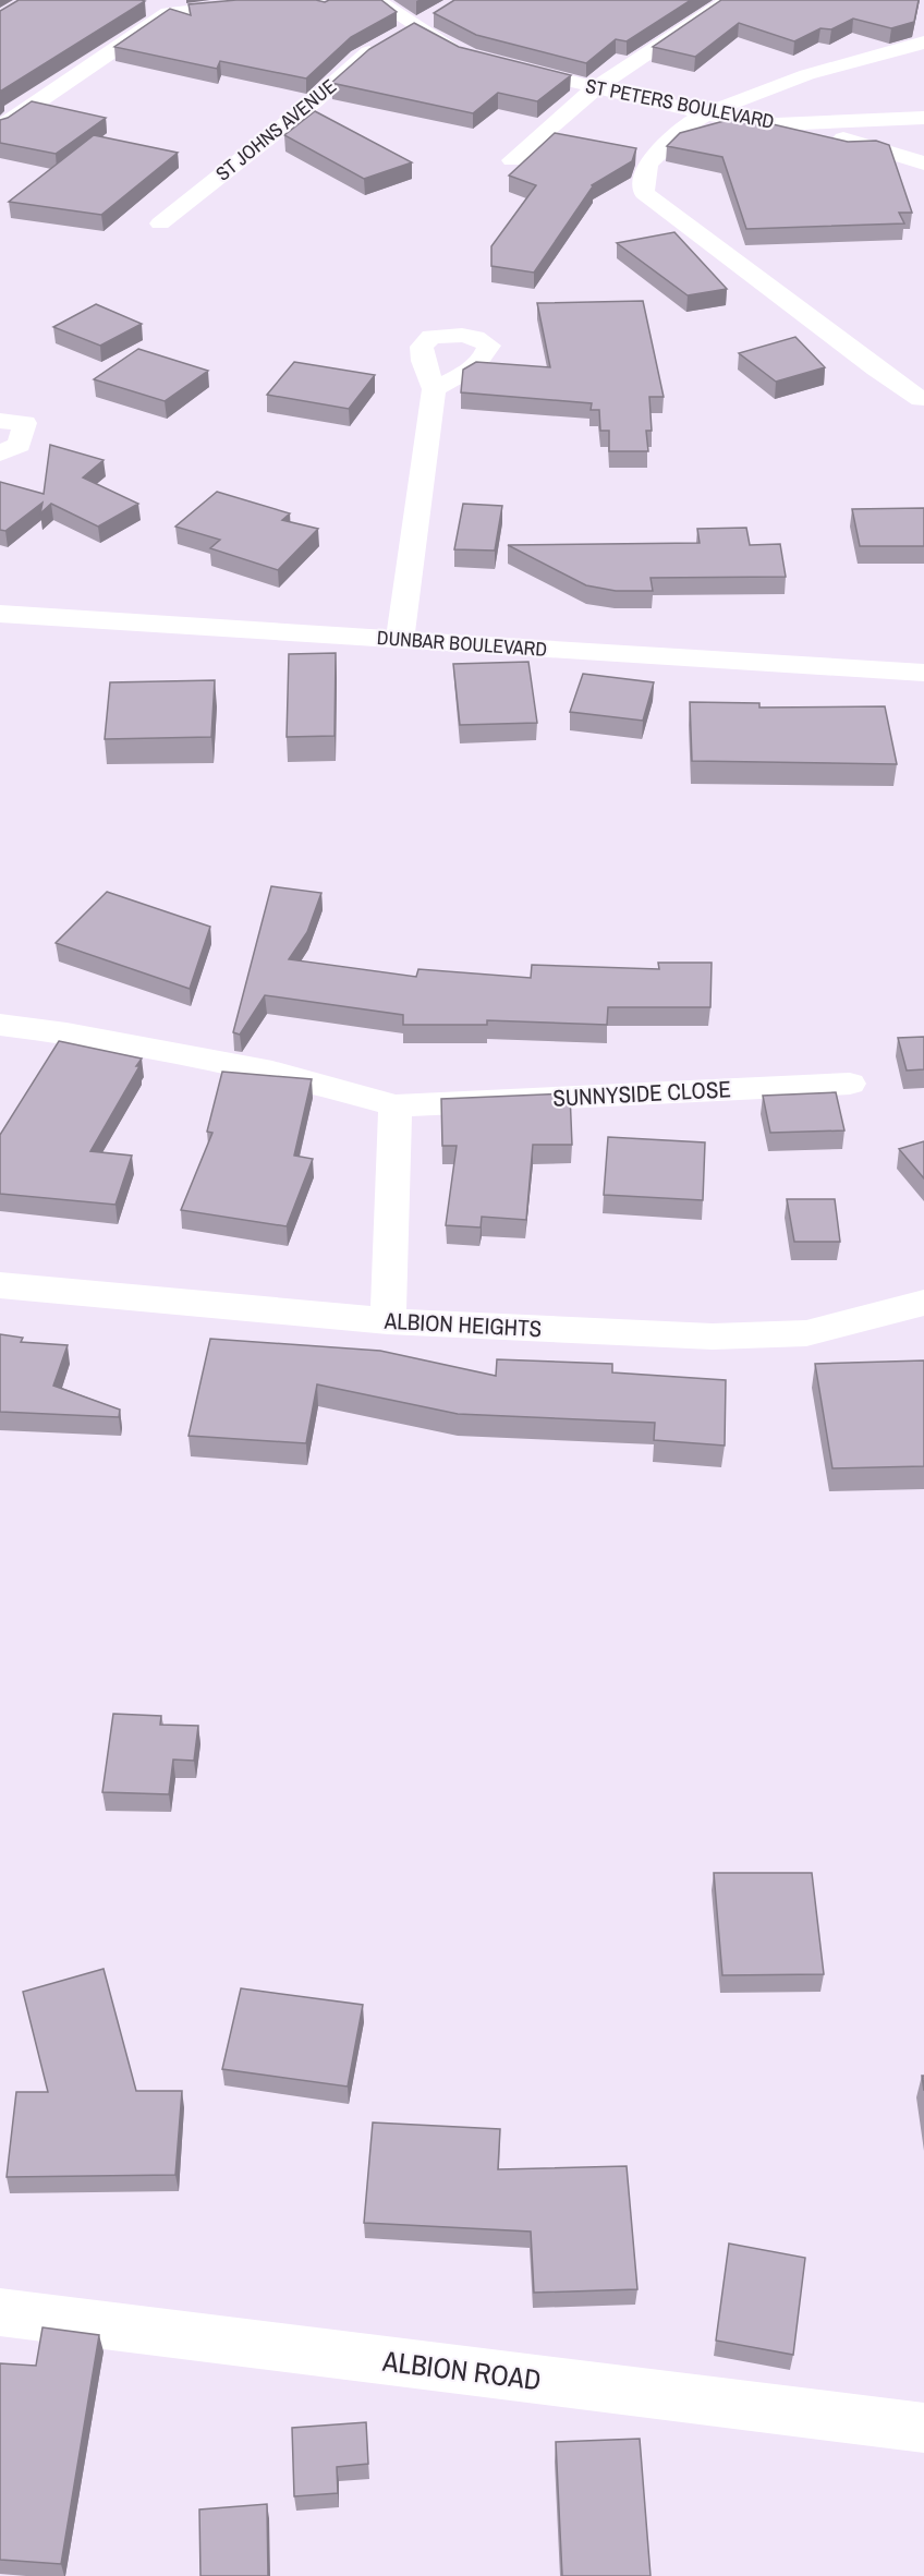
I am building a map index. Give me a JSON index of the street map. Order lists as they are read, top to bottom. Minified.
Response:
{"streets":{"street":["ST PETERS BOULEVARD","ST JOHNS AVENUE","DUNBAR BOULEVARD","SUNNYSIDE CLOSE","ALBION HEIGHTS","ALBION ROAD"]}}
